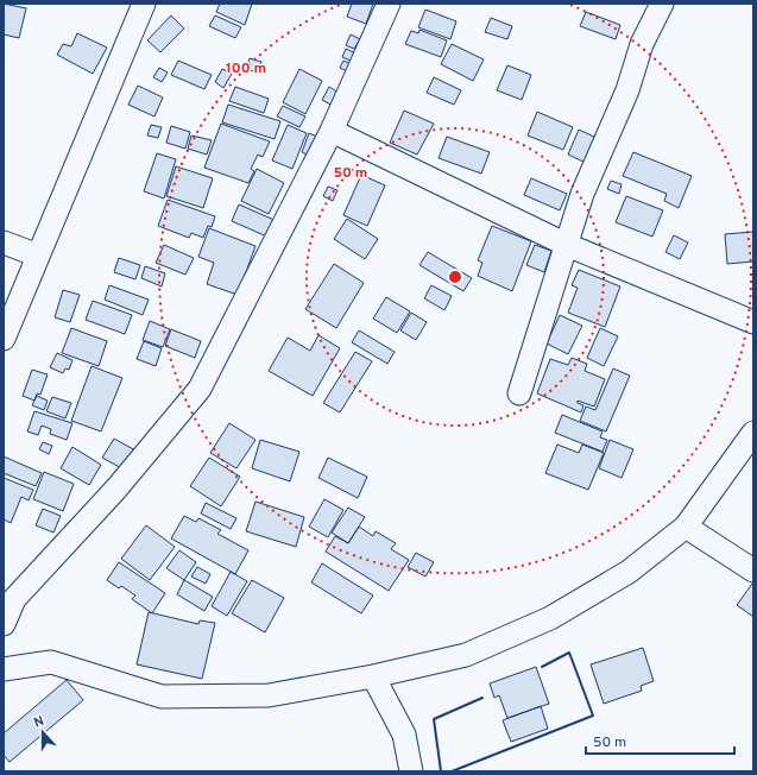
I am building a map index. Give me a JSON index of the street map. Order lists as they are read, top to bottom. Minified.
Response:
{"scale_bar":"50 m","north":"top","rings":["100 m","50 m"]}
